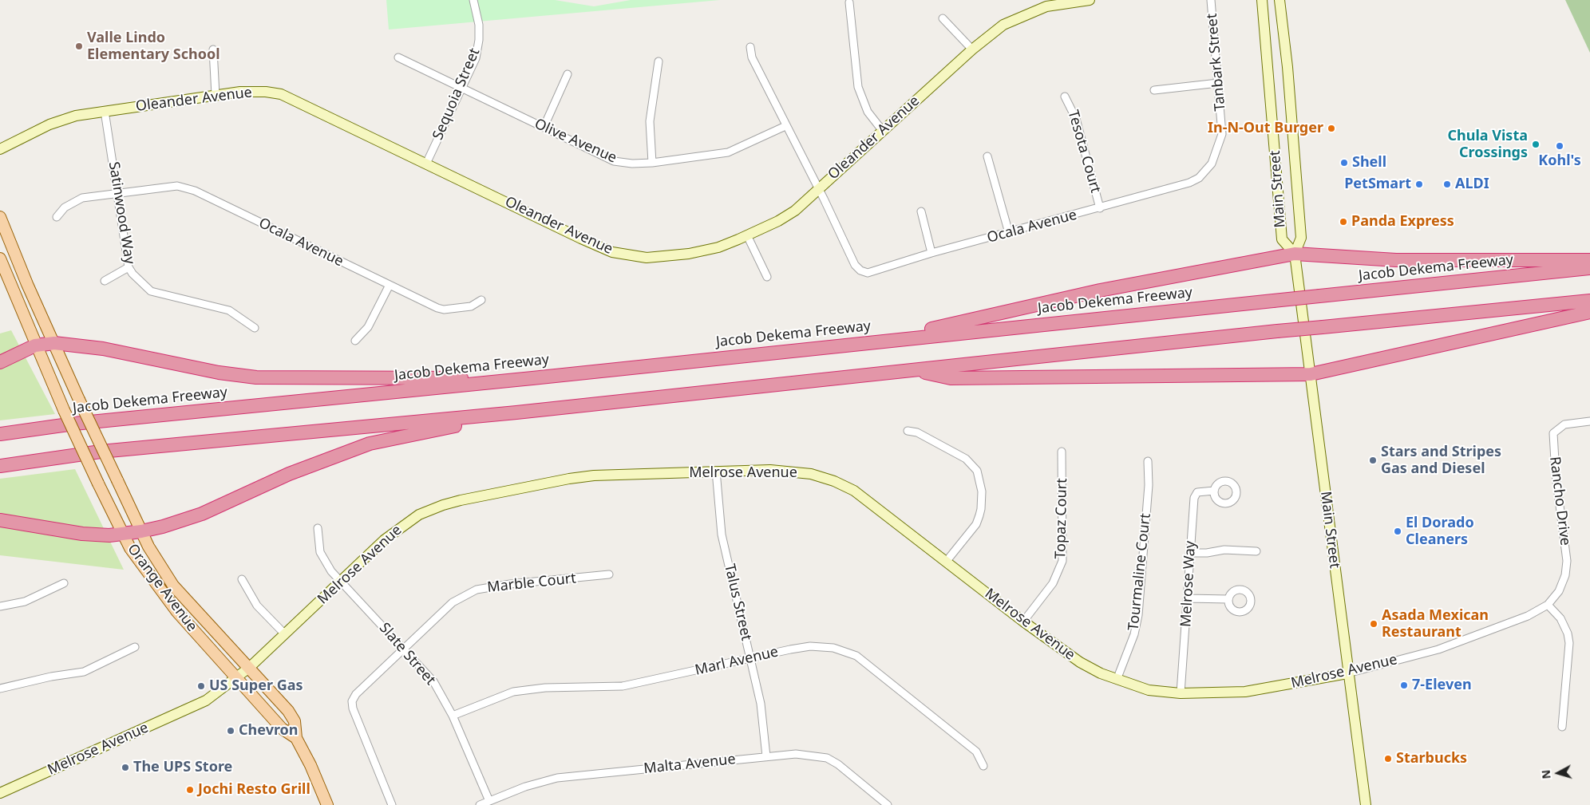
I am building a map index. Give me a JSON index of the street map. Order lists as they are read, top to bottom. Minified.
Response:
{"streets":{"highway":["Jacob Dekema Freeway"],"main road":["Orange Avenue"],"street":["Tanbark Street","Sequoia Street","Oleander Avenue","Olive Avenue","Tesota Court","Main Street","Satinwood Way","Ocala Avenue","Melrose Avenue","Rancho Drive","Topaz Court","Tourmaline Court","Marble Court","Melrose Way","Talus Street","Slate Street","Marl Avenue","Malta Avenue"]},"crossings":[["Tanbark Street","Ocala Avenue"],["Sequoia Street","Oleander Avenue"],["Sequoia Street","Olive Avenue"],["Oleander Avenue","Satinwood Way"],["Oleander Avenue","Ocala Avenue"],["Tesota Court","Ocala Avenue"],["Main Street","Melrose Avenue"],["Satinwood Way","Ocala Avenue"],["Melrose Avenue","Rancho Drive"],["Melrose Avenue","Topaz Court"],["Melrose Avenue","Tourmaline Court"],["Melrose Avenue","Melrose Way"],["Melrose Avenue","Orange Avenue"],["Melrose Avenue","Talus Street"],["Melrose Avenue","Slate Street"],["Marble Court","Slate Street"],["Talus Street","Marl Avenue"],["Talus Street","Malta Avenue"],["Slate Street","Marl Avenue"],["Slate Street","Malta Avenue"]],"places":["Valle Lindo Elementary School","In-N-Out Burger","Chula Vista Crossings","Kohl's","Shell","PetSmart","ALDI","Panda Express","Stars and Stripes Gas and Diesel","El Dorado Cleaners","Asada Mexican Restaurant","7-Eleven","US Super Gas","Chevron","Starbucks","The UPS Store","Jochi Resto Grill"],"north":"left"}
